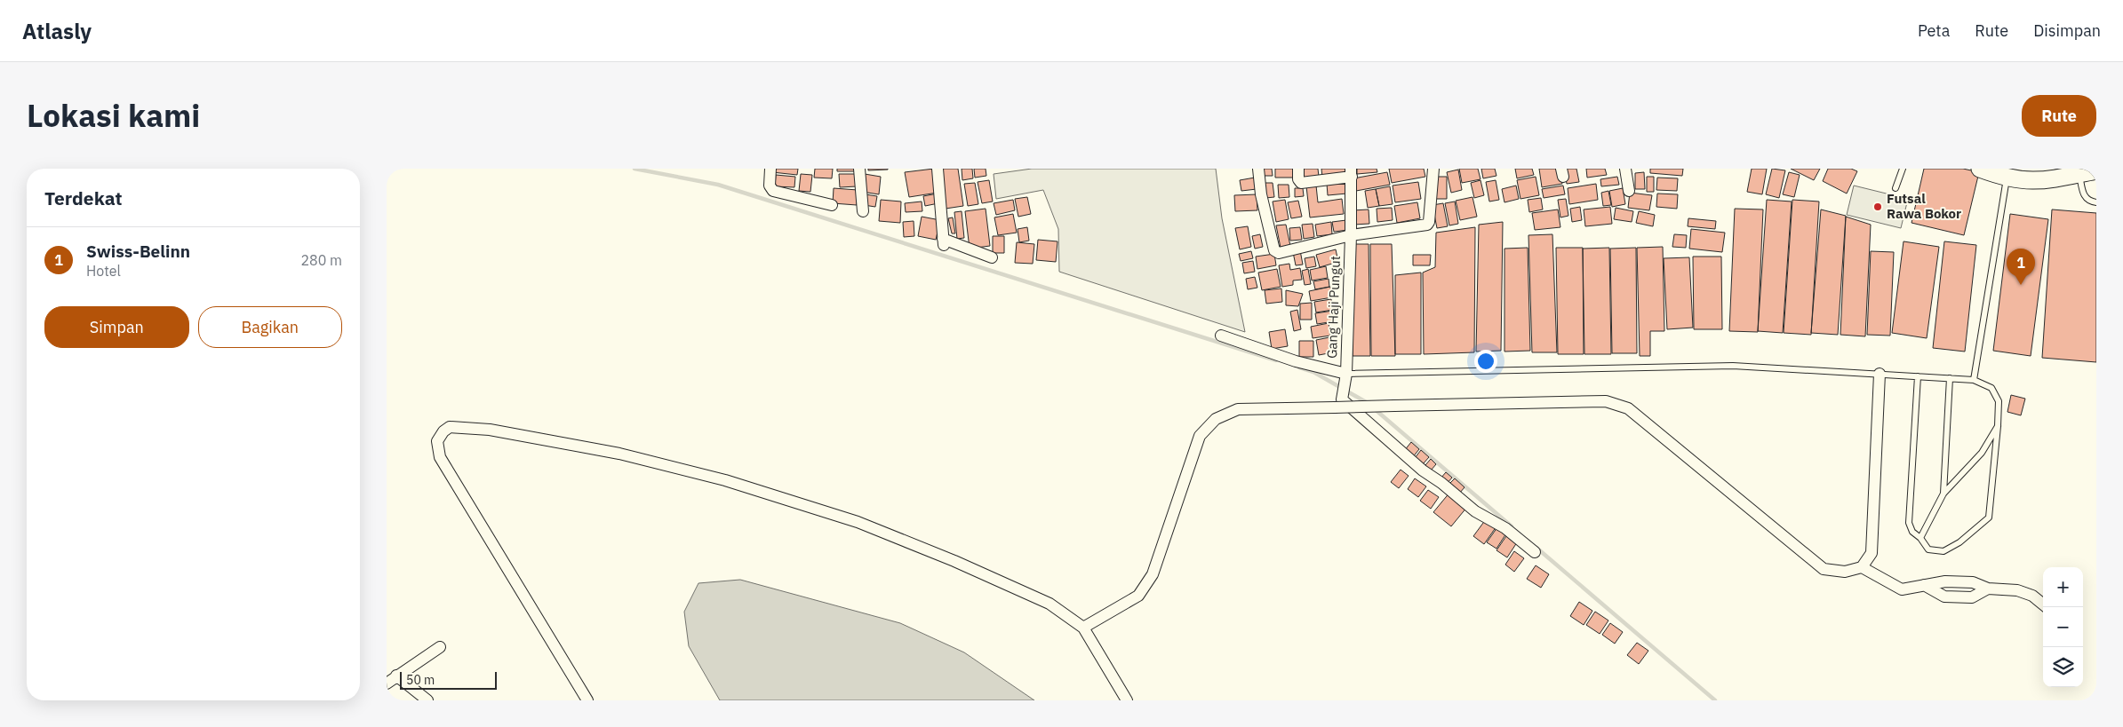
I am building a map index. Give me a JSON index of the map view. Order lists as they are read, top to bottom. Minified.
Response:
{"streets":{"street":["Gang Haji Pungut"]},"places":["Futsal Rawa Bokor"],"scale_bar":"50 m","page":{"header":"Atlasly","nav":["Peta","Rute","Disimpan"],"title":"Lokasi kami","buttons":["Rute",["Simpan","Bagikan"]],"heading":"Terdekat","list":[{"mark":"1","name":"Swiss-Belinn","note":"Hotel","value":"280 m"}],"pins":"1","map_buttons":["+","−"],"scale":"50 m"}}
